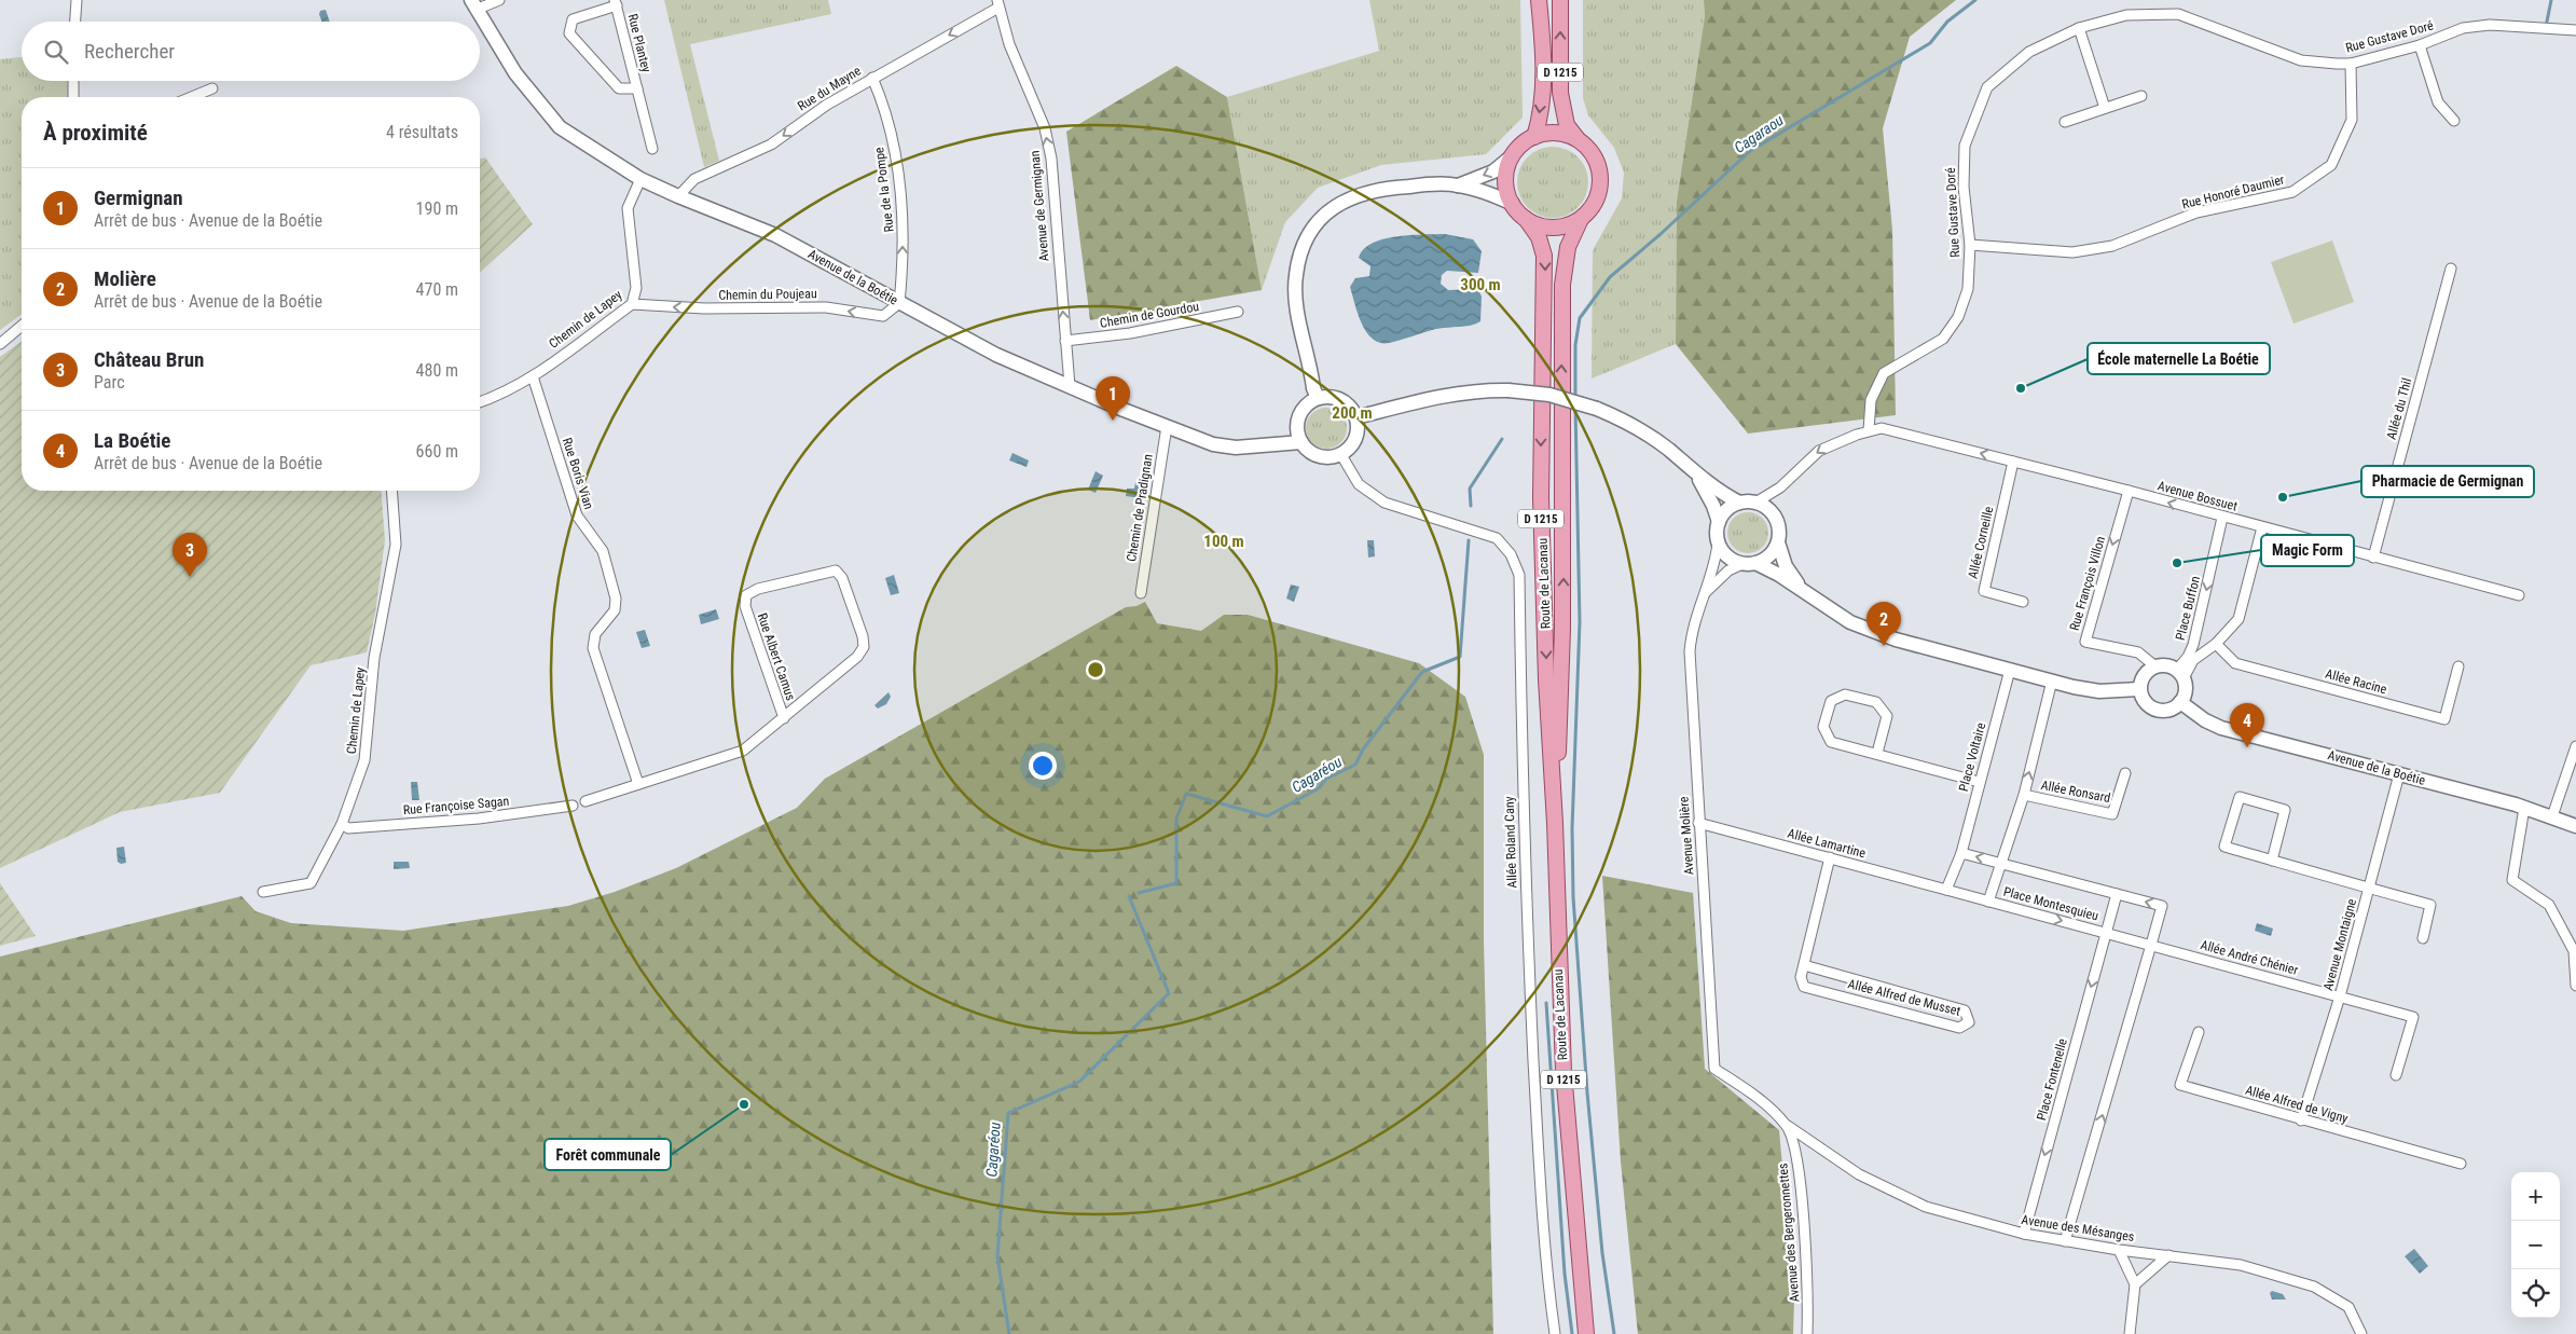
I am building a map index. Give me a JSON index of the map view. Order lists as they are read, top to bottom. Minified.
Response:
{"streets":{"main road":["D 1215","Avenue de la Boétie","Route de Lacanau"],"street":["Rue Gustave Doré","Rue Plantey","Rue du Mayne","Rue de la Pompe","Rue Honoré Daumier","Avenue de Germignan","Chemin du Poujeau","Chemin de Gourdou","Chemin de Lapey","Allée du Thil","Rue Boris Vian","Avenue Bossuet","Chemin de Pradignan","Allée Corneille","Rue François Villon","Place Buffon","Rue Albert Camus","Allée Racine","Place Voltaire","Allée Ronsard","Rue Françoise Sagan","Avenue Molière","Allée Roland Cany","Allée Lamartine","Place Montesquieu","Avenue Montaigne","Allée André Chénier","Allée Alfred de Musset","Place Fontenelle","Allée Alfred de Vigny","Avenue des Mésanges","Avenue des Bergeronnettes"]},"crossings":[["Rue Gustave Doré","Rue Honoré Daumier"],["Rue Gustave Doré","Avenue Bossuet"],["D 1215","Route de Lacanau"],["Rue du Mayne","Rue de la Pompe"],["Rue du Mayne","Avenue de Germignan"],["Rue du Mayne","Avenue de la Boétie"],["Rue de la Pompe","Avenue de la Boétie"],["Rue de la Pompe","Chemin du Poujeau"],["Avenue de Germignan","Avenue de la Boétie"],["Avenue de Germignan","Chemin de Gourdou"],["Avenue de la Boétie","Chemin du Poujeau"],["Avenue de la Boétie","Chemin de Lapey"],["Avenue de la Boétie","Chemin de Pradignan"],["Avenue de la Boétie","Rue François Villon"],["Avenue de la Boétie","Place Buffon"],["Avenue de la Boétie","Allée Roland Cany"],["Avenue de la Boétie","Avenue Montaigne"],["Chemin du Poujeau","Chemin de Lapey"],["Chemin de Lapey","Rue Boris Vian"],["Chemin de Lapey","Rue Françoise Sagan"],["Allée du Thil","Avenue Bossuet"],["Rue Boris Vian","Rue Albert Camus"],["Avenue Bossuet","Allée Corneille"],["Avenue Bossuet","Rue François Villon"],["Avenue Bossuet","Place Buffon"],["Rue François Villon","Place Buffon"],["Place Buffon","Allée Racine"],["Place Voltaire","Place Montesquieu"],["Avenue Molière","Allée Lamartine"],["Avenue Molière","Avenue des Bergeronnettes"],["Allée Lamartine","Place Montesquieu"],["Allée Lamartine","Allée Alfred de Musset"],["Place Montesquieu","Allée André Chénier"],["Place Montesquieu","Place Fontenelle"],["Avenue Montaigne","Allée André Chénier"],["Avenue Montaigne","Allée Alfred de Vigny"],["Place Fontenelle","Avenue des Mésanges"],["Avenue des Mésanges","Avenue des Bergeronnettes"]],"one_way":["Rue du Mayne","Rue de la Pompe","Avenue de Germignan","Chemin du Poujeau","Avenue Bossuet"],"water":["Cagaraou","Cagaréou"],"places":["École maternelle La Boétie","Pharmacie de Germignan","Magic Form","Forêt communale"],"page":{"search":"Rechercher","heading":["À proximité","4 résultats"],"list":[{"mark":"1","name":"Germignan","note":"Arrêt de bus · Avenue de la Boétie","value":"190 m"},{"mark":"2","name":"Molière","note":"Arrêt de bus · Avenue de la Boétie","value":"470 m"},{"mark":"3","name":"Château Brun","note":"Parc","value":"480 m"},{"mark":"4","name":"La Boétie","note":"Arrêt de bus · Avenue de la Boétie","value":"660 m"}],"pins":["1","3","2","4"],"map_buttons":["+","−"]},"rings":["300 m","200 m","100 m"]}
